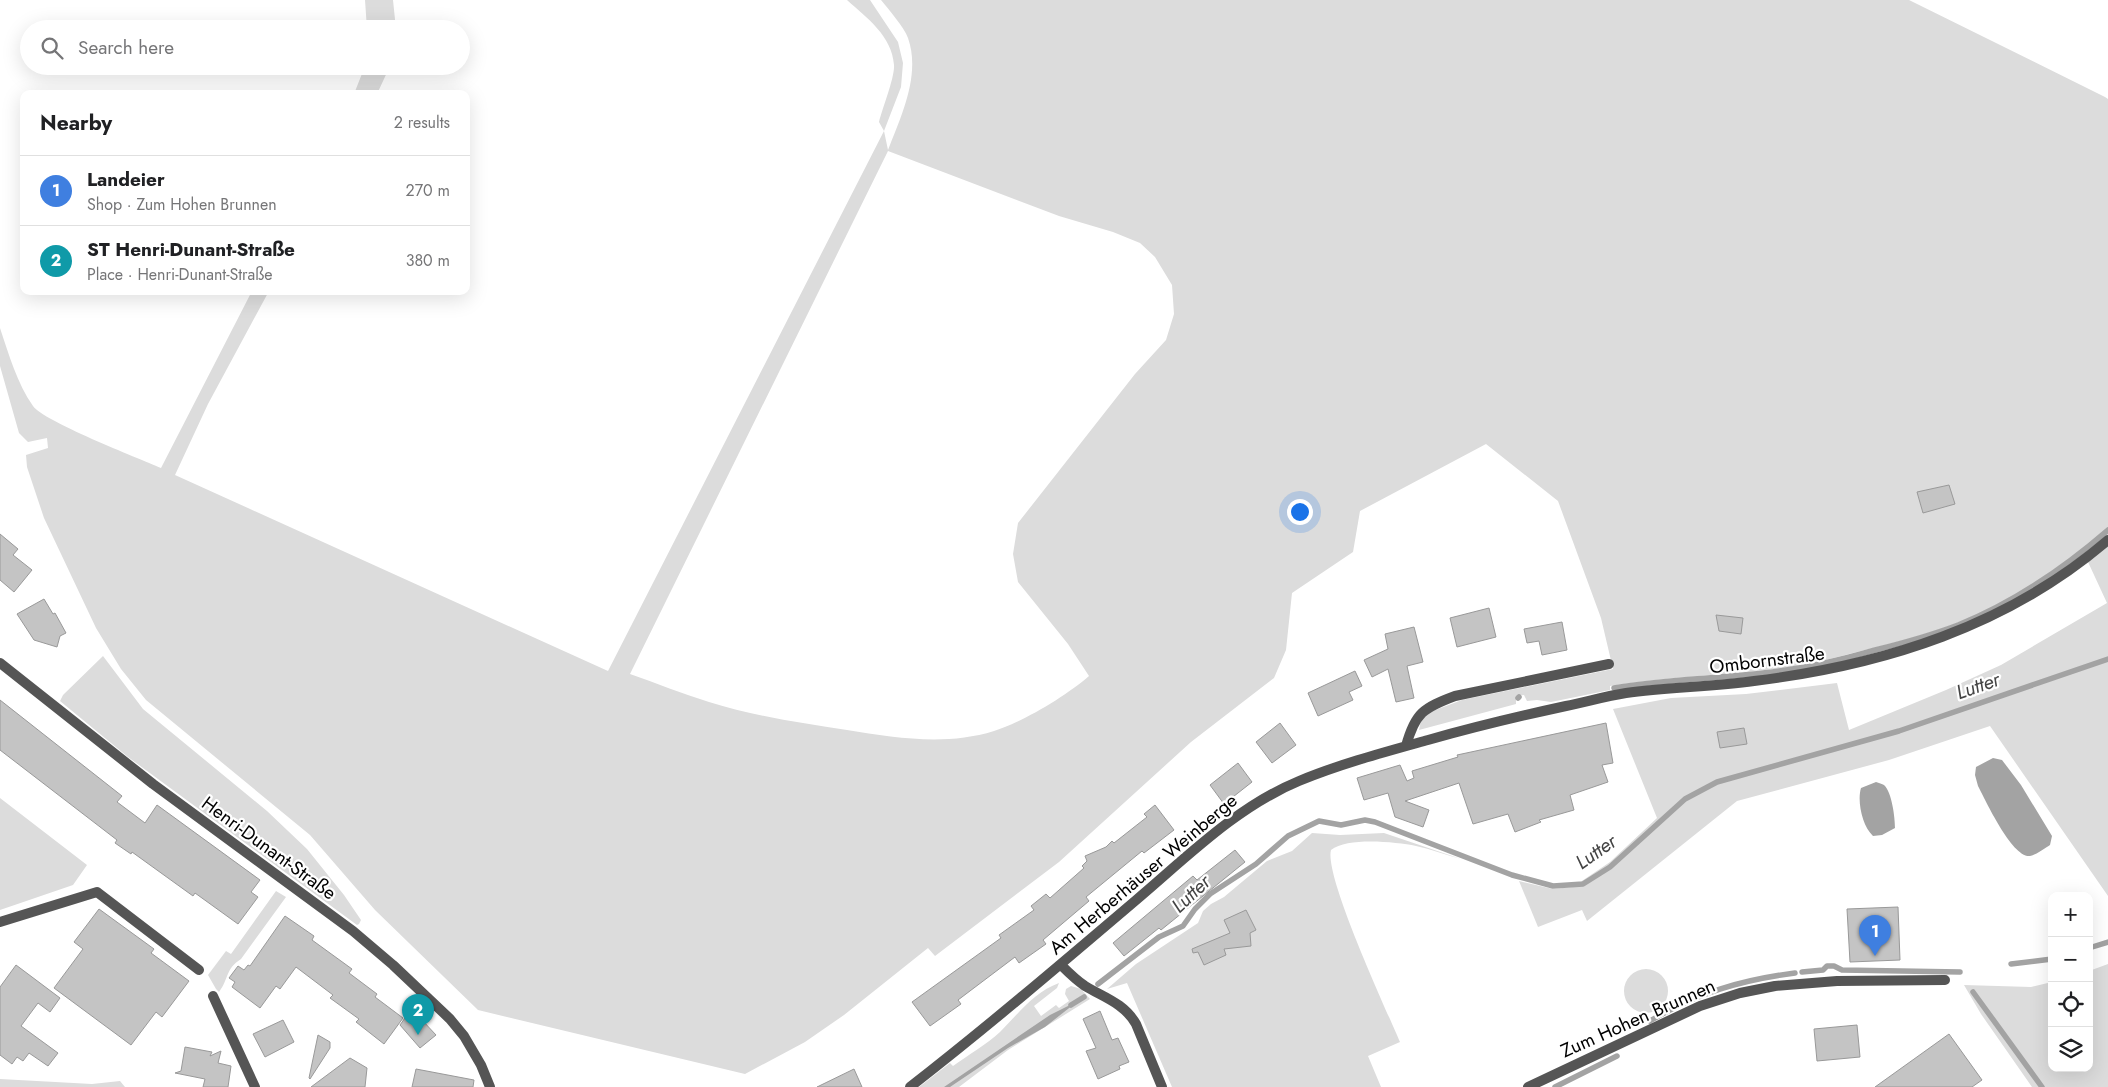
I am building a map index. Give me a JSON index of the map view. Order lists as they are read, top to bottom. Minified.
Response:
{"streets":{"street":["Ombornstraße","Henri-Dunant-Straße","Am Herberhäuser Weinberge","Zum Hohen Brunnen"]},"crossings":[["Ombornstraße","Am Herberhäuser Weinberge"]],"water":["Lutter"],"page":{"search":"Search here","heading":["Nearby","2 results"],"list":[{"mark":"1","name":"Landeier","note":"Shop · Zum Hohen Brunnen","value":"270 m"},{"mark":"2","name":"ST Henri-Dunant-Straße","note":"Place · Henri-Dunant-Straße","value":"380 m"}],"map_buttons":["+","−"],"pins":["1","2"]}}
